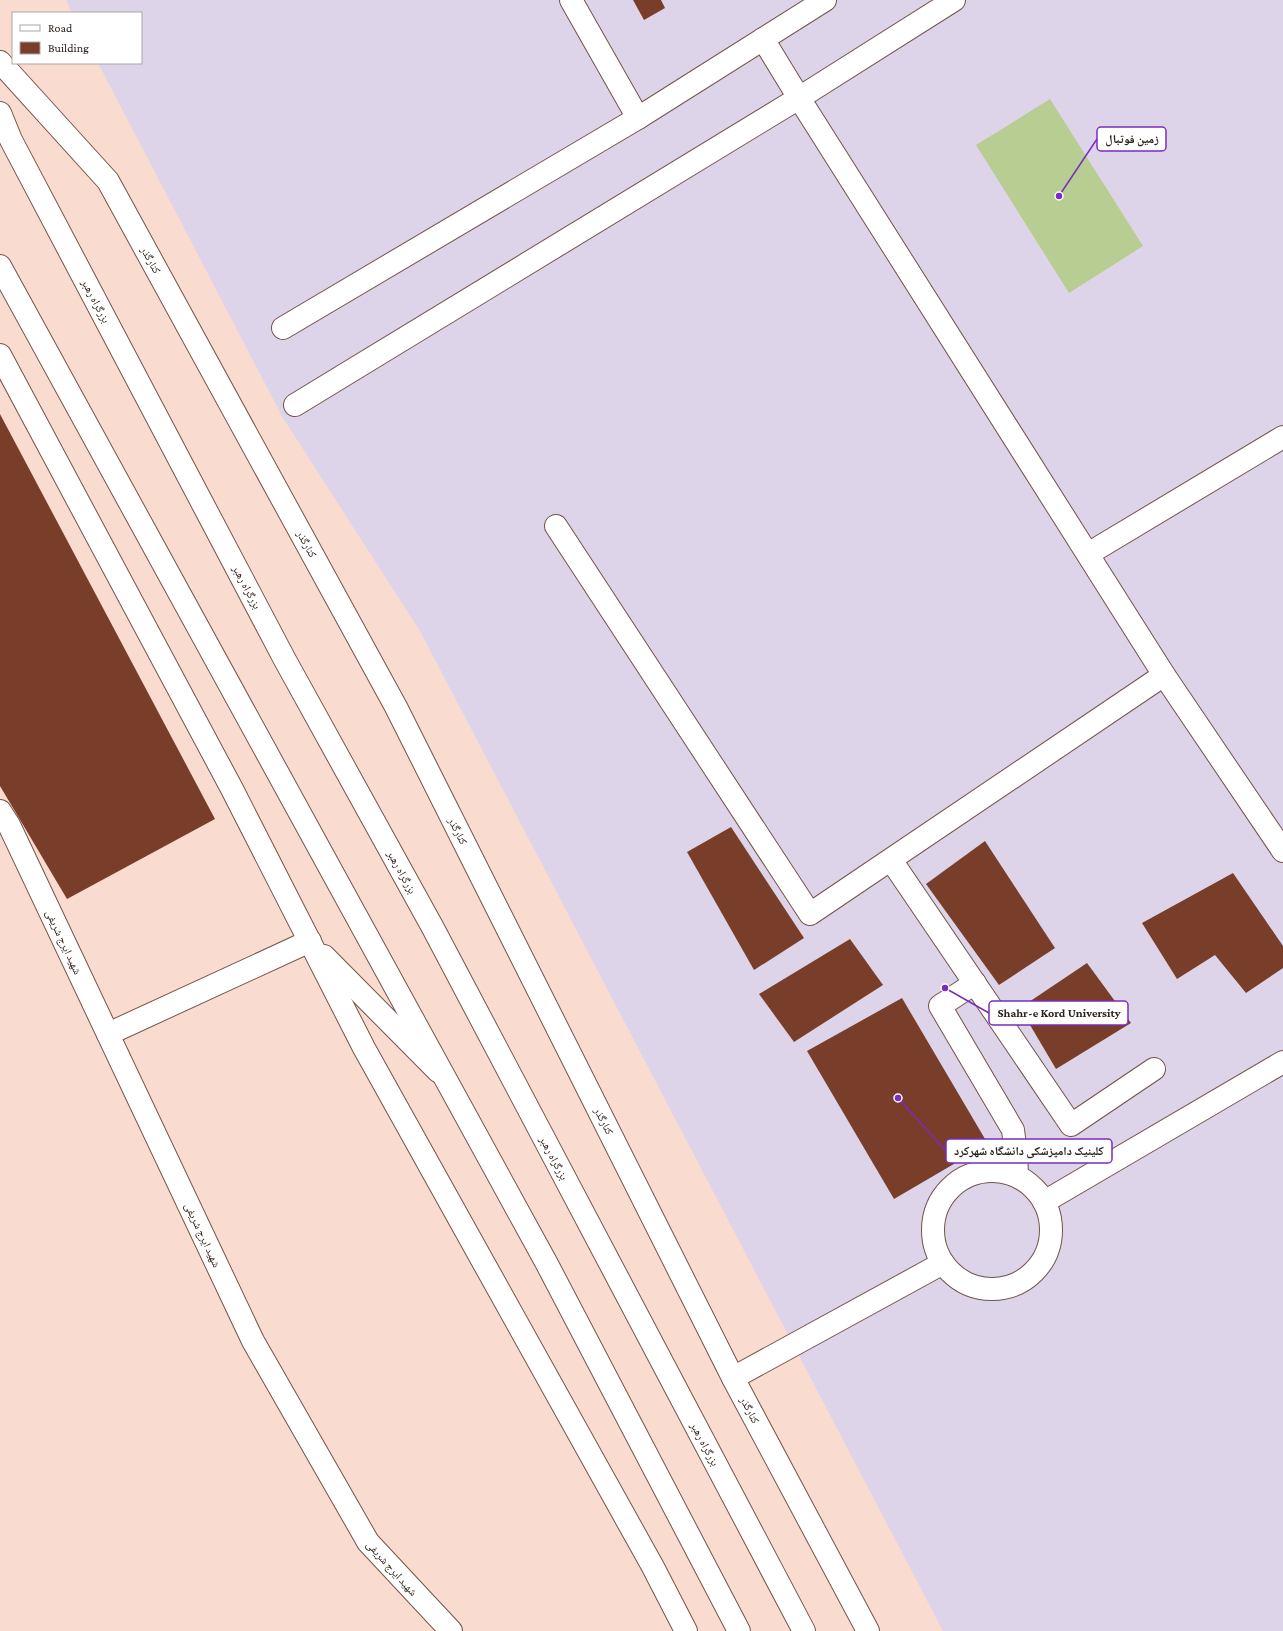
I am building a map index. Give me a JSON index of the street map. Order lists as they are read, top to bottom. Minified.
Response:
{"streets":{"main road":["کنارگذر","بزرگراه رهبر","شهید ایرج شریفی"]},"places":["زمین فوتبال","Shahr-e Kord University","کلینیک دامپزشکی دانشگاه شهرکرد"],"legend":["Road","Building"]}
